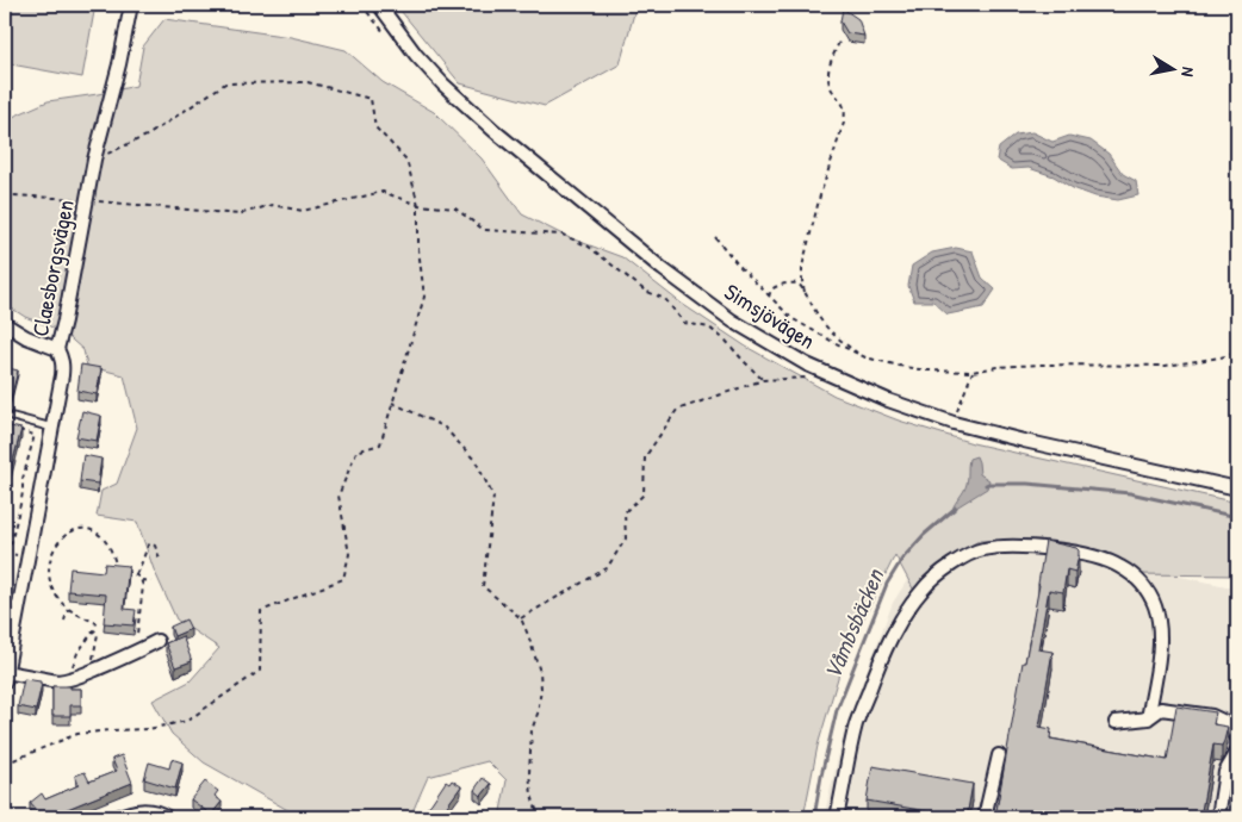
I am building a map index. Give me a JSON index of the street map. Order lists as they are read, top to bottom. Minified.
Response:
{"streets":{"street":["Claesborgsvägen","Simsjövägen"]},"water":["Våmbsbäcken"],"north":"right"}
